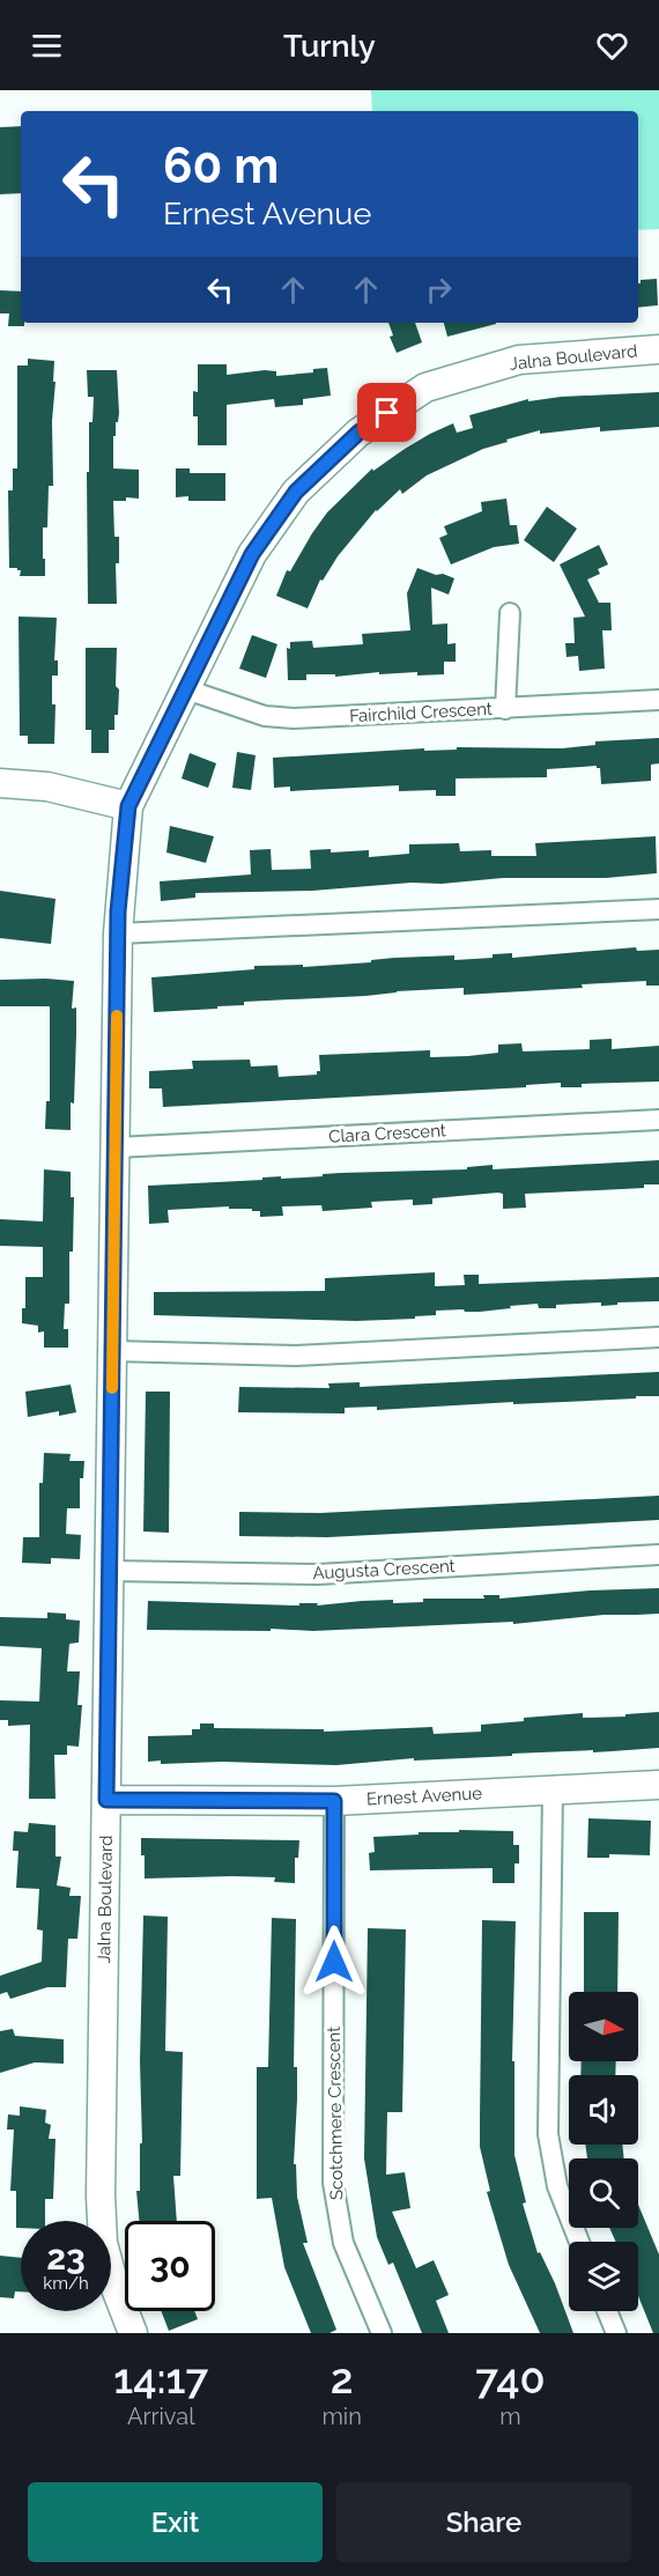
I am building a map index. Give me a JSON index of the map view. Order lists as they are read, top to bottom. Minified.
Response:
{"streets":{"street":["Jalna Boulevard","Fairchild Crescent","Clara Crescent","Augusta Crescent","Ernest Avenue","Scotchmere Crescent"]},"crossings":[["Jalna Boulevard","Fairchild Crescent"],["Jalna Boulevard","Clara Crescent"],["Jalna Boulevard","Augusta Crescent"],["Jalna Boulevard","Ernest Avenue"],["Ernest Avenue","Scotchmere Crescent"]],"north":"right","page":{"header":"Turnly","turn":["60 m","Ernest Avenue"],"speed":"23 km/h","limit":"30","eta":["14:17","Arrival","2","min","740","m"],"buttons":["Exit","Share"]}}
